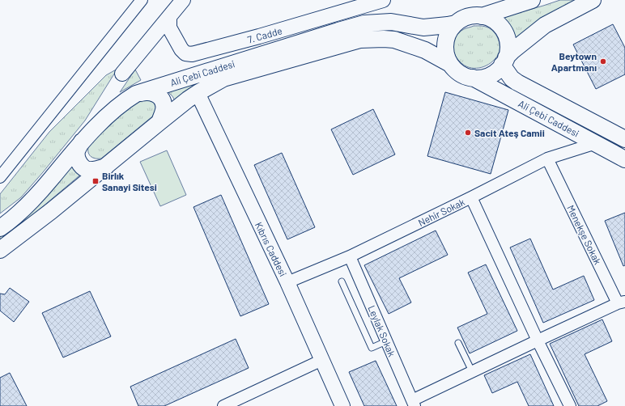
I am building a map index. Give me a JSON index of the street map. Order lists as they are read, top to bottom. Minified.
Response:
{"streets":{"main road":["Ali Çebi Caddesi"],"street":["7. Cadde","Nehir Sokak","Menekşe Sokak","Kıbrıs Caddesi","Leylak Sokak"]},"crossings":[["Ali Çebi Caddesi","Nehir Sokak"],["Ali Çebi Caddesi","Kıbrıs Caddesi"],["Nehir Sokak","Menekşe Sokak"],["Nehir Sokak","Kıbrıs Caddesi"],["Nehir Sokak","Leylak Sokak"]],"places":{"other":["Beytown Apartmanı","Sacit Ateş Camii"],"transit":["Birlık Sanayi Sitesi"]}}
